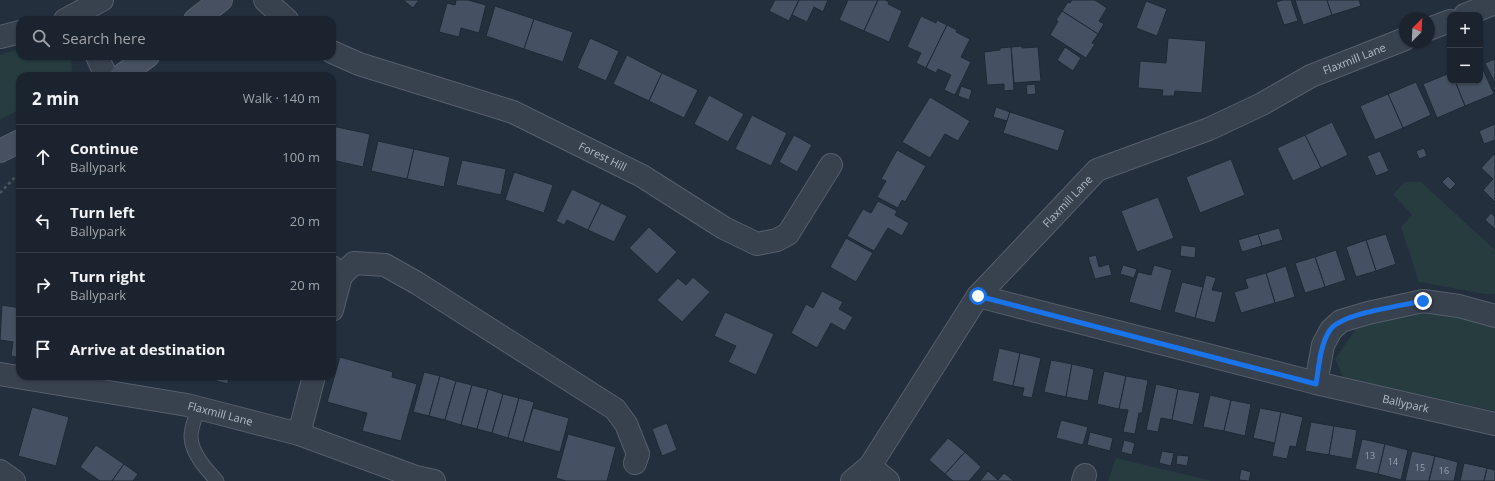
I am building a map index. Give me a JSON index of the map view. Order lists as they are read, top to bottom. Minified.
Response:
{"streets":{"street":["Flaxmill Lane","Forest Hill","Ballypark"]},"crossings":[["Flaxmill Lane","Ballypark"]],"house_numbers":["13","14","15","16"],"north":"top right","page":{"map_buttons":["+","−"],"search":"Search here","heading":["2 min","Walk · 140 m"],"list":[["Continue","Ballypark","100 m"],["Turn left","Ballypark","20 m"],["Turn right","Ballypark","20 m"],"Arrive at destination"]}}
